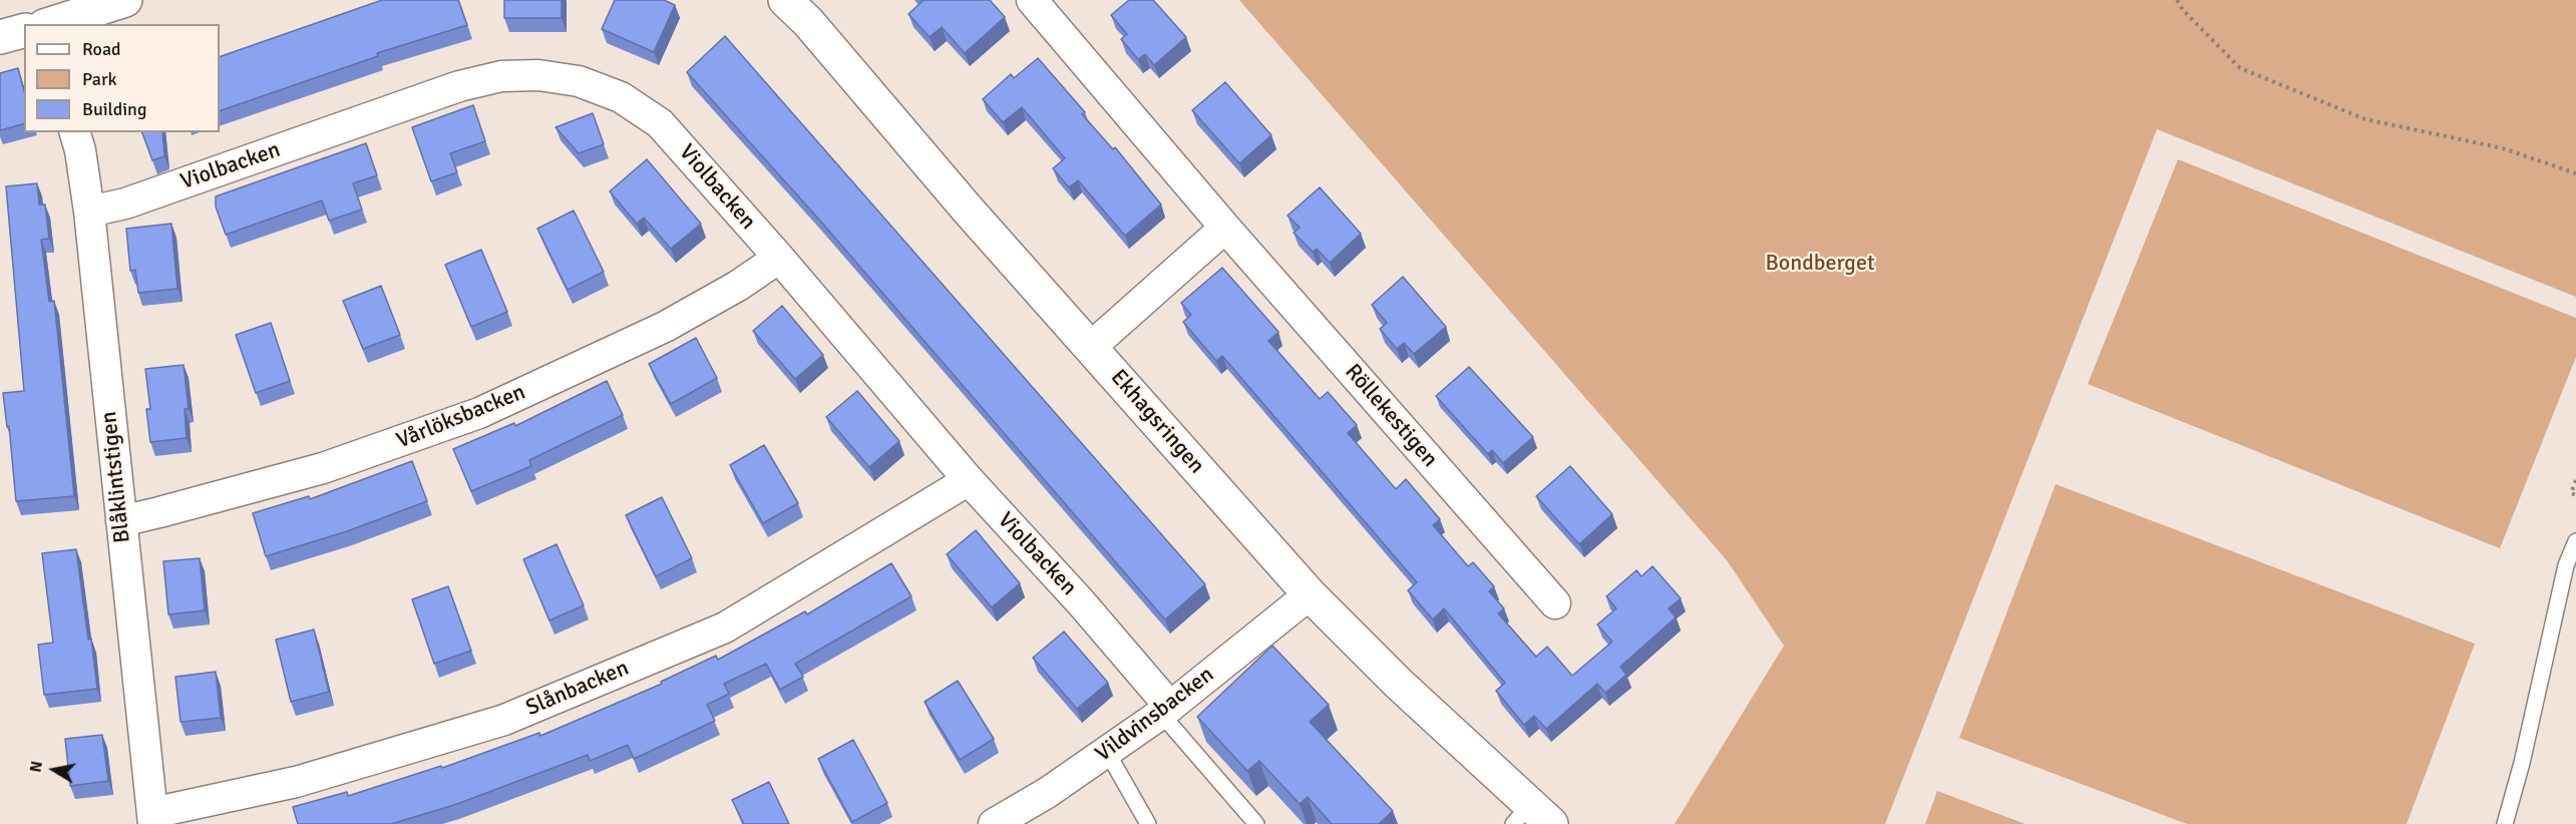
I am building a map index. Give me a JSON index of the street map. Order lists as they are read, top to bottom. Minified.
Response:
{"streets":{"street":["Violbacken","Röllekestigen","Vårlöksbacken","Ekhagsringen","Blåklintstigen","Slånbacken","Vildvinsbacken"]},"crossings":[["Violbacken","Vårlöksbacken"],["Violbacken","Blåklintstigen"],["Violbacken","Slånbacken"],["Violbacken","Vildvinsbacken"],["Vårlöksbacken","Blåklintstigen"],["Ekhagsringen","Vildvinsbacken"],["Blåklintstigen","Slånbacken"]],"parks":["Bondberget"],"legend":["Road","Park","Building"],"north":"left"}
